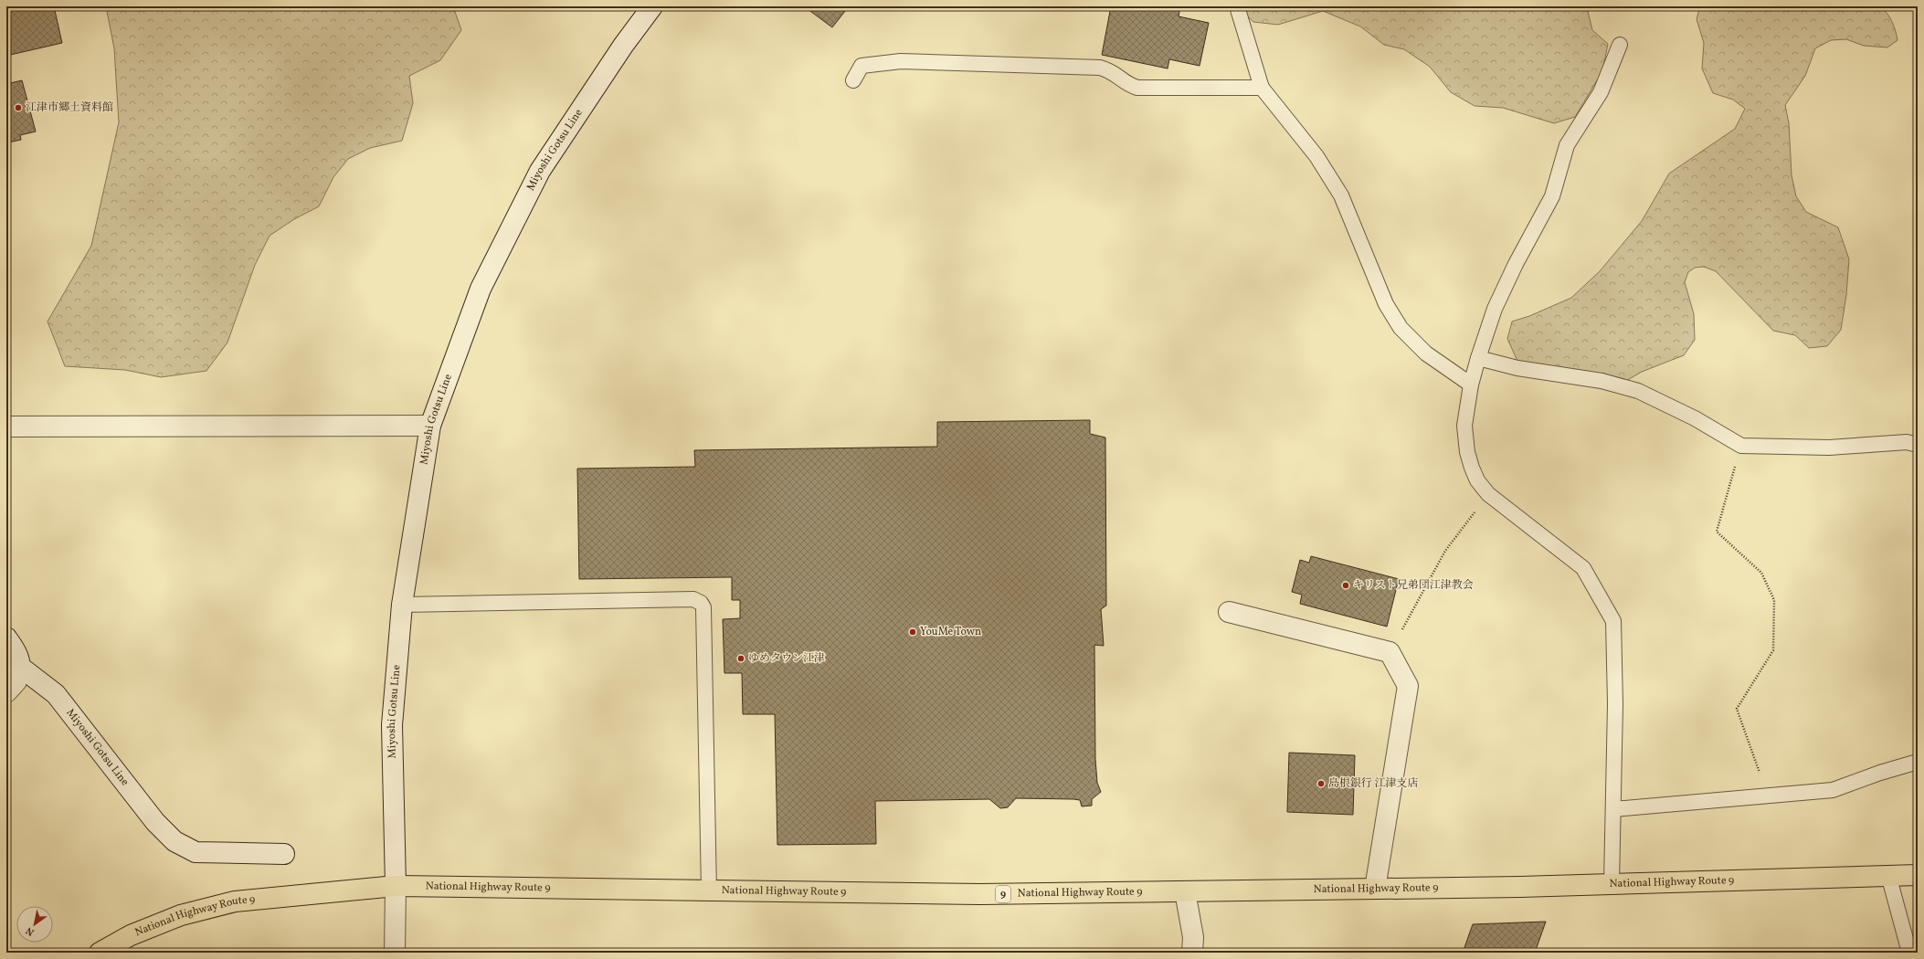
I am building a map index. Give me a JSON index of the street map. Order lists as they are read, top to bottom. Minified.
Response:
{"streets":{"highway":["National Highway Route 9","9"],"main road":["Miyoshi Gotsu Line"]},"crossings":[["Miyoshi Gotsu Line","National Highway Route 9"]],"places":["江津市郷土資料館","キリスト兄弟団江津教会","YouMe Town","ゆめタウン江津","島根銀行 江津支店"],"north":"bottom left"}
